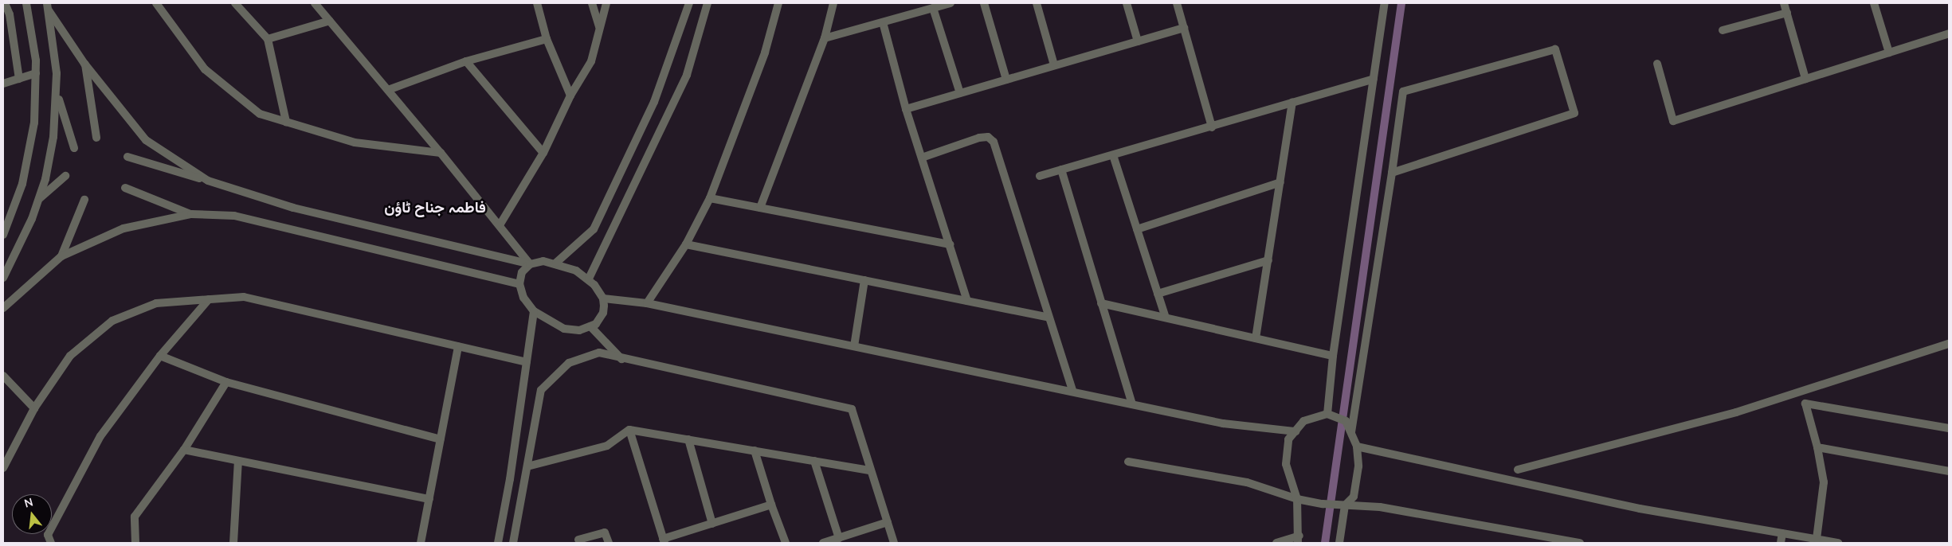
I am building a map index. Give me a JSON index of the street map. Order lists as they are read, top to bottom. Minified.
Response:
{"districts":["فاطمہ جناح ٹاؤن"],"north":"top"}
